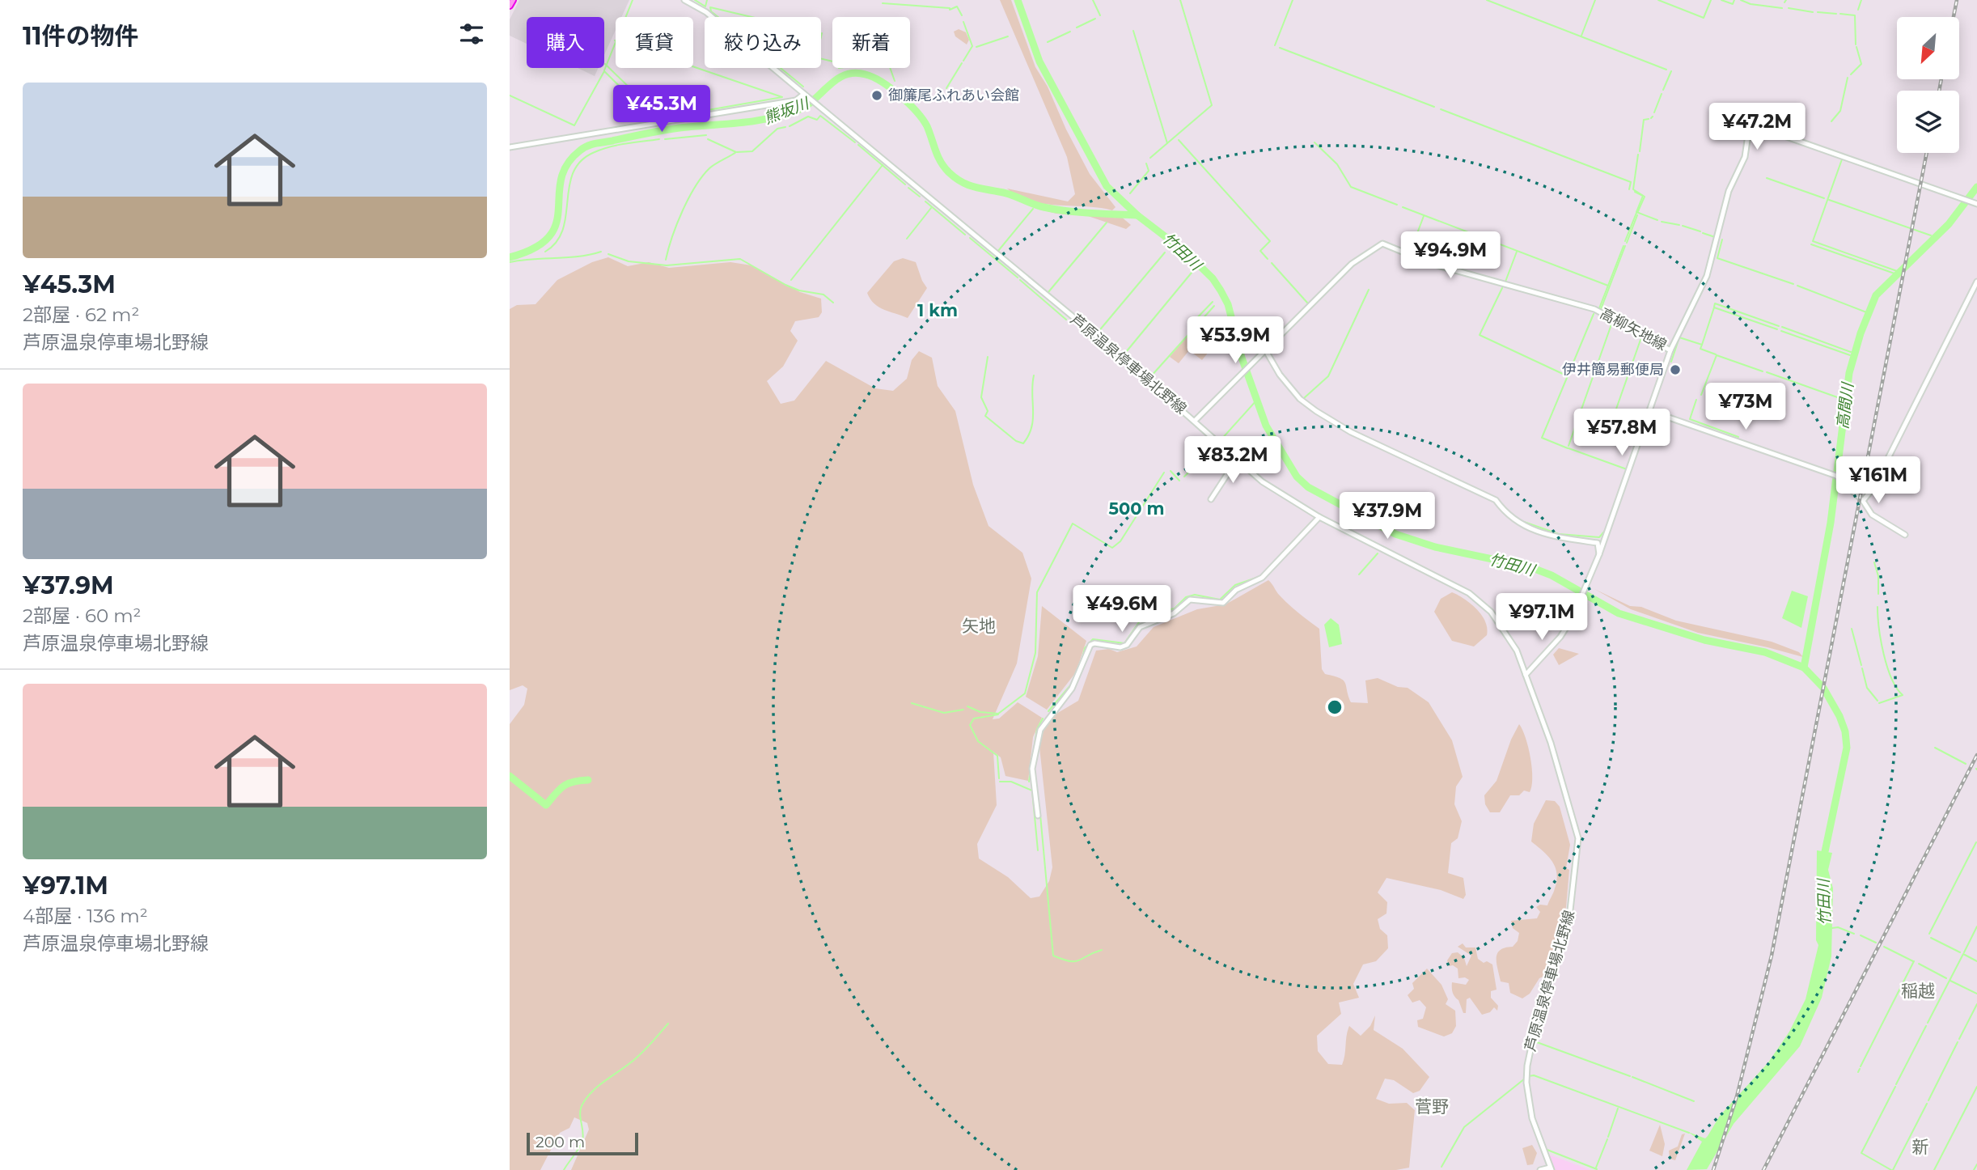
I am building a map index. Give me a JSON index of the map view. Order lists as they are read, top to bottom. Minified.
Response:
{"streets":{"main road":["高柳矢地線","芦原温泉停車場北野線"]},"crossings":[["高柳矢地線","芦原温泉停車場北野線"]],"districts":["矢地","稲越","菅野","新"],"water":["熊坂川","竹田川","高間川"],"places":["御簾尾ふれあい会館","伊井簡易郵便局"],"scale_bar":"200 m","north":"bottom left","page":{"heading":"11件の物件","chip":["購入","賃貸","絞り込み","新着"],"list":[{"name":"¥45.3M","note":"2部屋 · 62 m² · 芦原温泉停車場北野線"},{"name":"¥37.9M","note":"2部屋 · 60 m² · 芦原温泉停車場北野線"},{"name":"¥97.1M","note":"4部屋 · 136 m² · 芦原温泉停車場北野線"}],"price":["¥45.3M","¥47.2M","¥94.9M","¥53.9M","¥73M","¥57.8M","¥83.2M","¥161M","¥37.9M","¥49.6M","¥97.1M"],"scale":"200 m"},"rings":["1 km","500 m"]}
